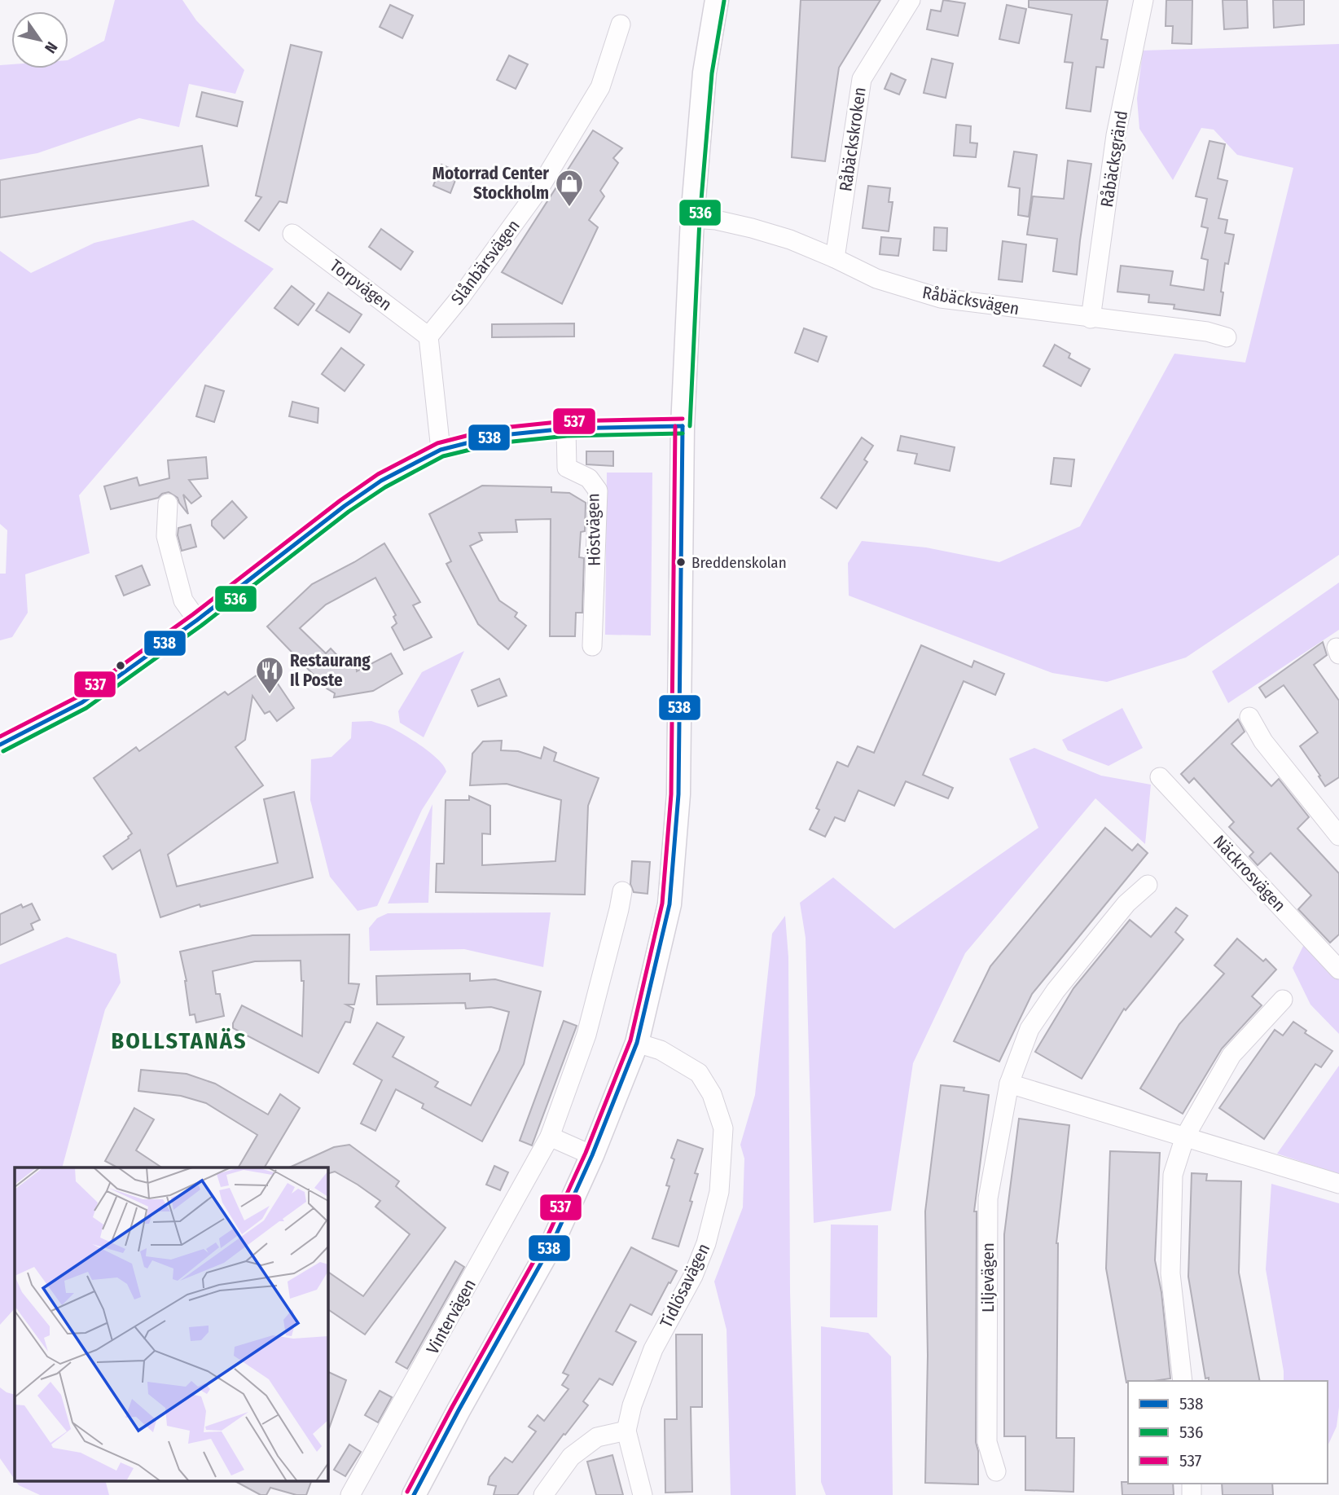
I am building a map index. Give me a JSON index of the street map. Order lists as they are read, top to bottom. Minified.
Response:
{"streets":{"street":["Råbäckskroken","Råbäcksgränd","Slånbärsvägen","Torpvägen","Råbäcksvägen","Höstvägen","Näckrosvägen","Liljevägen","Tidlösavägen","Vintervägen"]},"crossings":[["Råbäckskroken","Råbäcksvägen"],["Råbäcksgränd","Råbäcksvägen"],["Slånbärsvägen","Torpvägen"]],"districts":["BOLLSTANÄS"],"places":{"shop":["Motorrad Center Stockholm"],"other":["Breddenskolan"],"restaurant":["Restaurang Il Poste"]},"lines":["transit line 536","transit line 537","transit line 538"],"legend":["538","536","537"],"north":"bottom right"}
